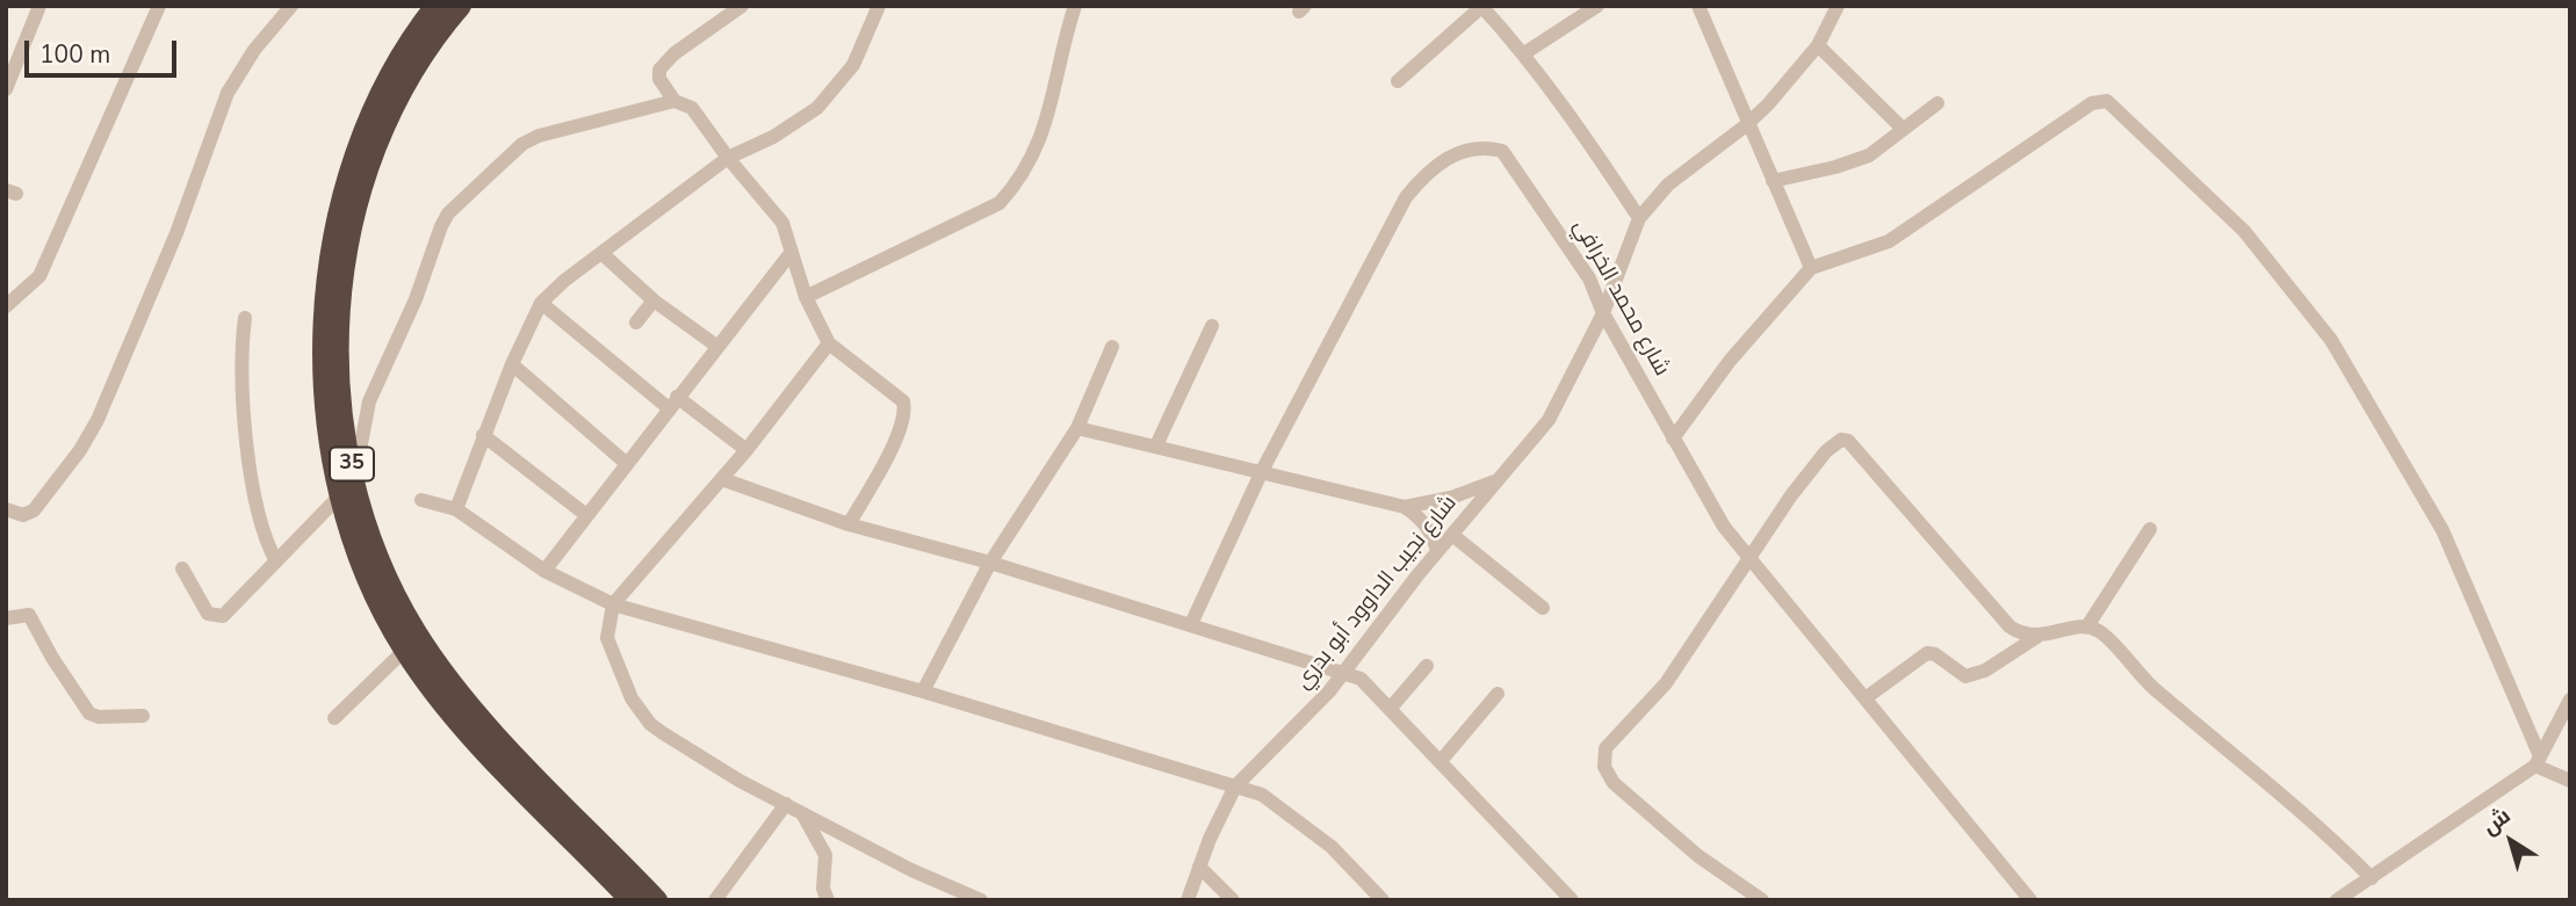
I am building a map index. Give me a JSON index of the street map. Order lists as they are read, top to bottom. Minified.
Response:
{"streets":{"highway":["35"],"street":["شارع محمد الخرافي","شارع نجيب الداوود أبو بدري"]},"crossings":[["شارع محمد الخرافي","شارع نجيب الداوود أبو بدري"]],"scale_bar":"100 m","north":"top left"}
